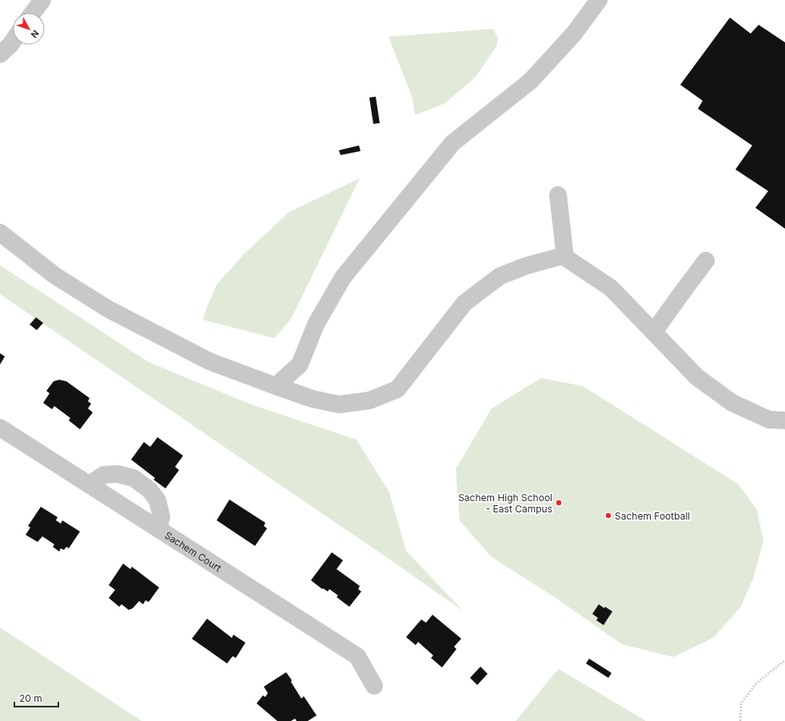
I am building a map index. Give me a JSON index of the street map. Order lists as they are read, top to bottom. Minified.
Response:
{"streets":{"street":["Sachem Court"]},"places":["Sachem High School - East Campus","Sachem Football"],"scale_bar":"20 m","north":"bottom right"}
